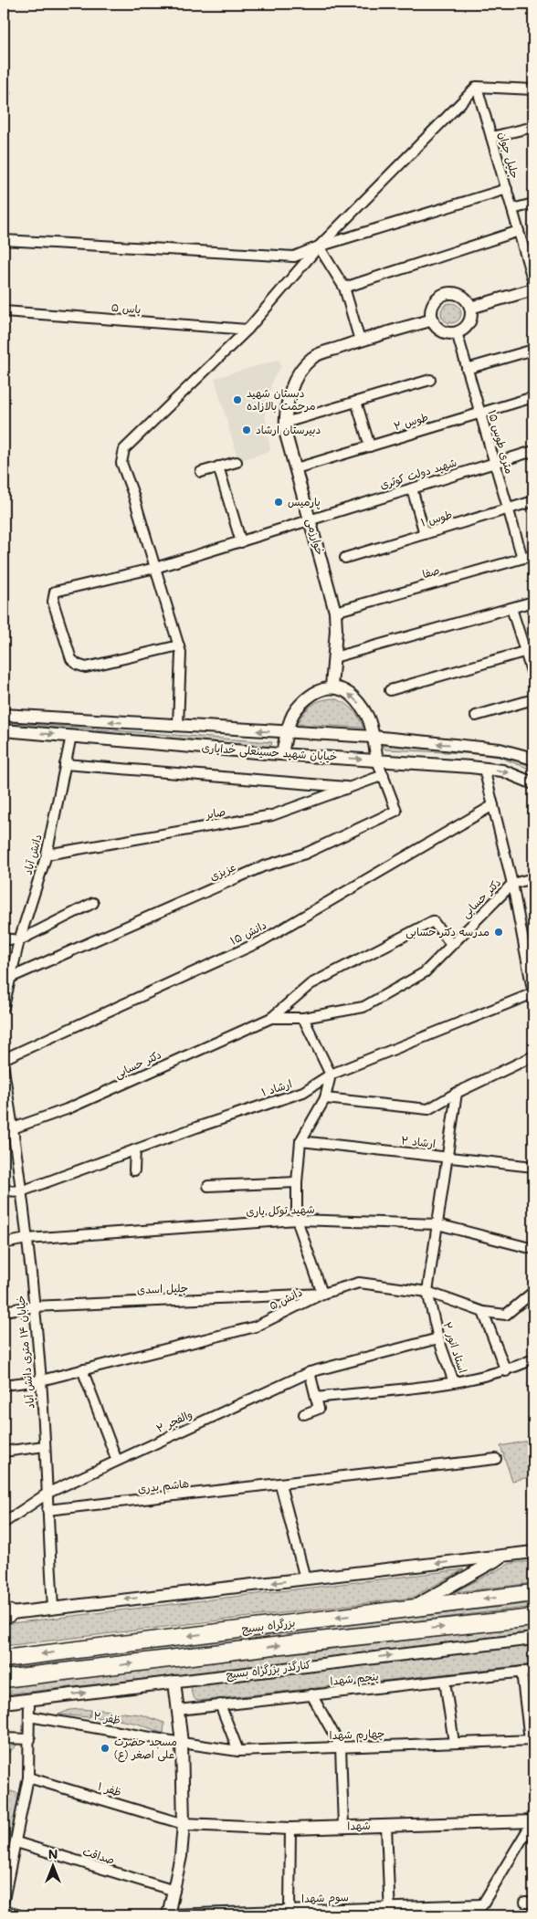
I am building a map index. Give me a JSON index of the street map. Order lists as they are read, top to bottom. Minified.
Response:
{"streets":{"highway":["بزرگراه بسیج"],"street":["جلیل جوان","یاس ۵","طوس ۲","۱۵ متری طوس","شهید دولت کوثری","طوس ۱","خوارزمی","صفا","خیابان شهید حسینعلی خدایاری","صابر","دانش آباد","عزیزی","دکتر حسابی","دانش ۱۵","ارشاد ۱","ارشاد ۲","شهید توکل یاری","جلیل اسدی","دانش ۵","استاد انور ۲","خیابان ۱۴ متری دانش آباد","والفجر ۲","هاشم بدری","کنارگذر بزرگراه بسیج","پنجم شهدا","ظفر ۲","چهارم شهدا","ظفر ۱","شهدا","صداقت","سوم شهدا"]},"crossings":[["طوس ۲","۱۵ متری طوس"],["طوس ۲","خوارزمی"],["۱۵ متری طوس","شهید دولت کوثری"],["۱۵ متری طوس","طوس ۱"],["۱۵ متری طوس","خوارزمی"],["۱۵ متری طوس","صفا"],["شهید دولت کوثری","خوارزمی"],["خوارزمی","صفا"],["خیابان شهید حسینعلی خدایاری","دانش آباد"],["خیابان شهید حسینعلی خدایاری","عزیزی"],["صابر","دانش آباد"],["صابر","عزیزی"],["دانش آباد","عزیزی"],["دکتر حسابی","خیابان ۱۴ متری دانش آباد"],["ارشاد ۱","خیابان ۱۴ متری دانش آباد"],["شهید توکل یاری","خیابان ۱۴ متری دانش آباد"],["جلیل اسدی","دانش ۵"],["جلیل اسدی","خیابان ۱۴ متری دانش آباد"],["دانش ۵","استاد انور ۲"],["دانش ۵","خیابان ۱۴ متری دانش آباد"],["استاد انور ۲","والفجر ۲"],["خیابان ۱۴ متری دانش آباد","والفجر ۲"],["خیابان ۱۴ متری دانش آباد","هاشم بدری"],["ظفر ۲","چهارم شهدا"],["ظفر ۱","شهدا"]],"places":["دبستان شهید مرحمت بالازاده","دبیرستان ارشاد","پارمیس","مدرسه دکتر حسابی","مسجد حضرت علی اصغر (ع)"],"north":"top"}
